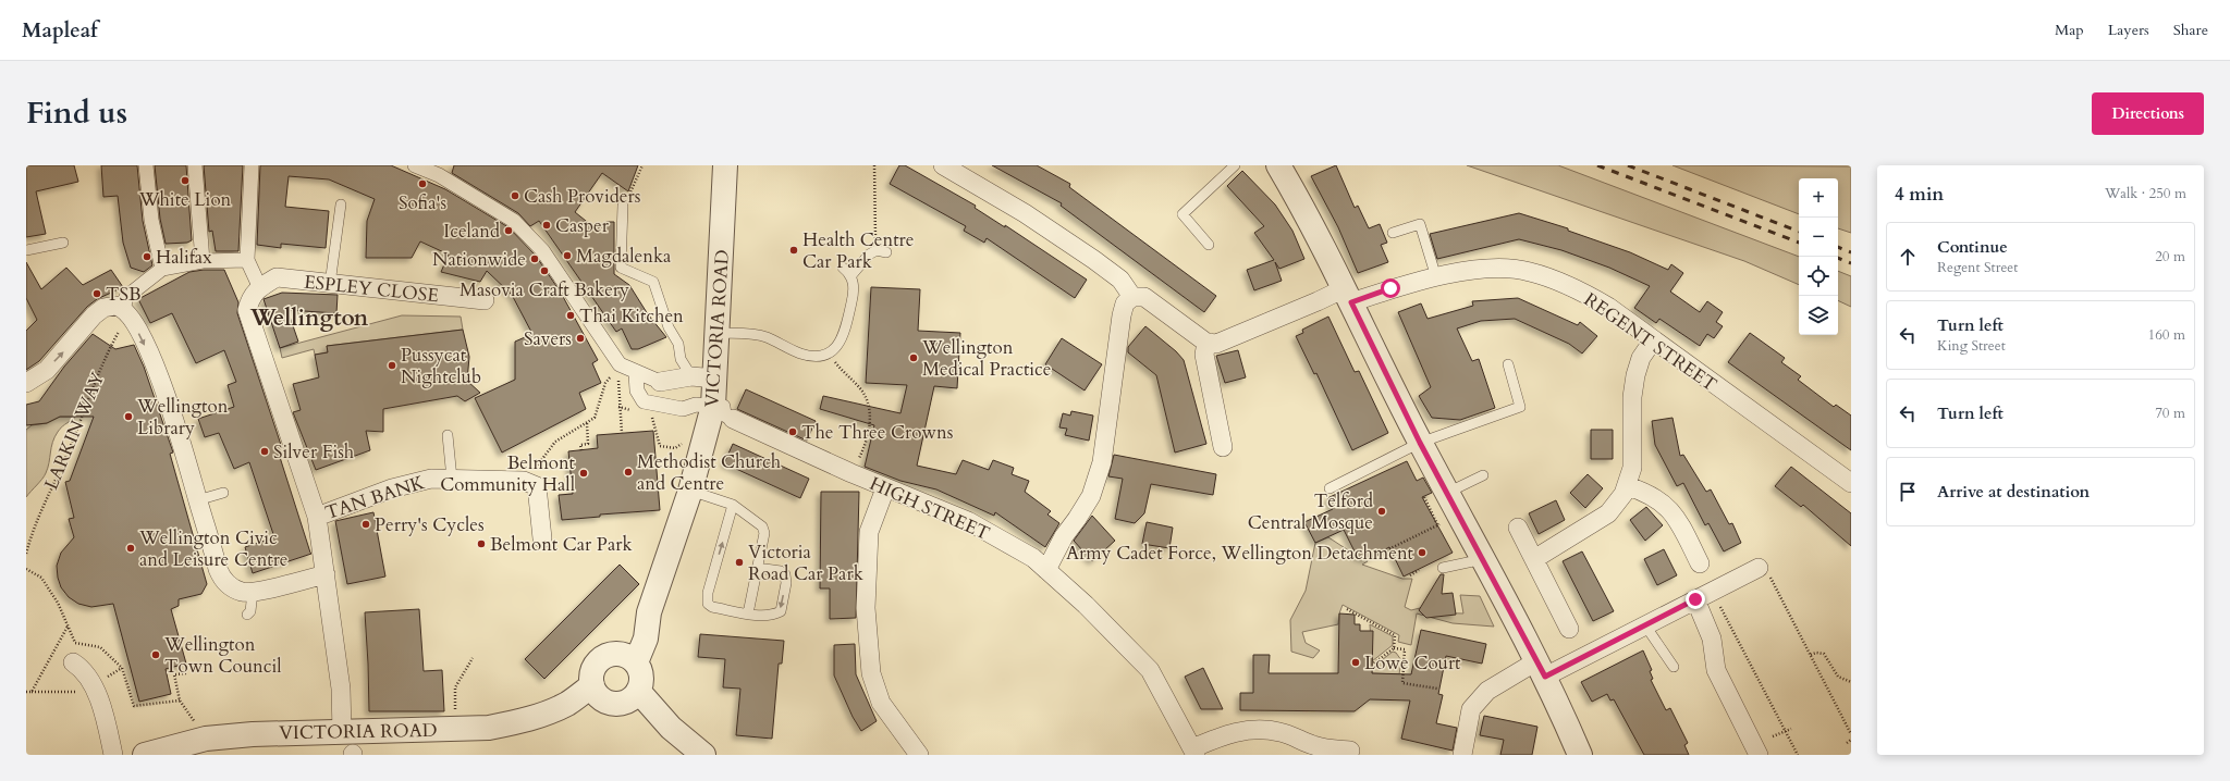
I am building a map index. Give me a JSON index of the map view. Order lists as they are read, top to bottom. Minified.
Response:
{"streets":{"street":["ESPLEY CLOSE","VICTORIA ROAD","REGENT STREET","TAN BANK","HIGH STREET"],"path":["LARKIN WAY"]},"crossings":[["ESPLEY CLOSE","TAN BANK"],["VICTORIA ROAD","TAN BANK"]],"districts":["Wellington"],"places":["White Lion","Sofia's","Cash Providers","Casper","Iceland","Health Centre Car Park","Magdalenka","Halifax","Nationwide","Masovia Craft Bakery","TSB","Thai Kitchen","Savers","Wellington Medical Practice","Pussycat Nightclub","Wellington Library","The Three Crowns","Silver Fish","Methodist Church and Centre","Belmont Community Hall","Telford Central Mosque","Perry's Cycles","Belmont Car Park","Wellington Civic and Leisure Centre","Army Cadet Force, Wellington Detachment","Victoria Road Car Park","Wellington Town Council","Lowe Court"],"page":{"header":"Mapleaf","nav":["Map","Layers","Share"],"title":"Find us","buttons":"Directions","heading":["4 min","Walk · 250 m"],"map_buttons":["+","−"],"list":[["Continue","Regent Street","20 m"],["Turn left","King Street","160 m"],["Turn left","70 m"],"Arrive at destination"]}}
